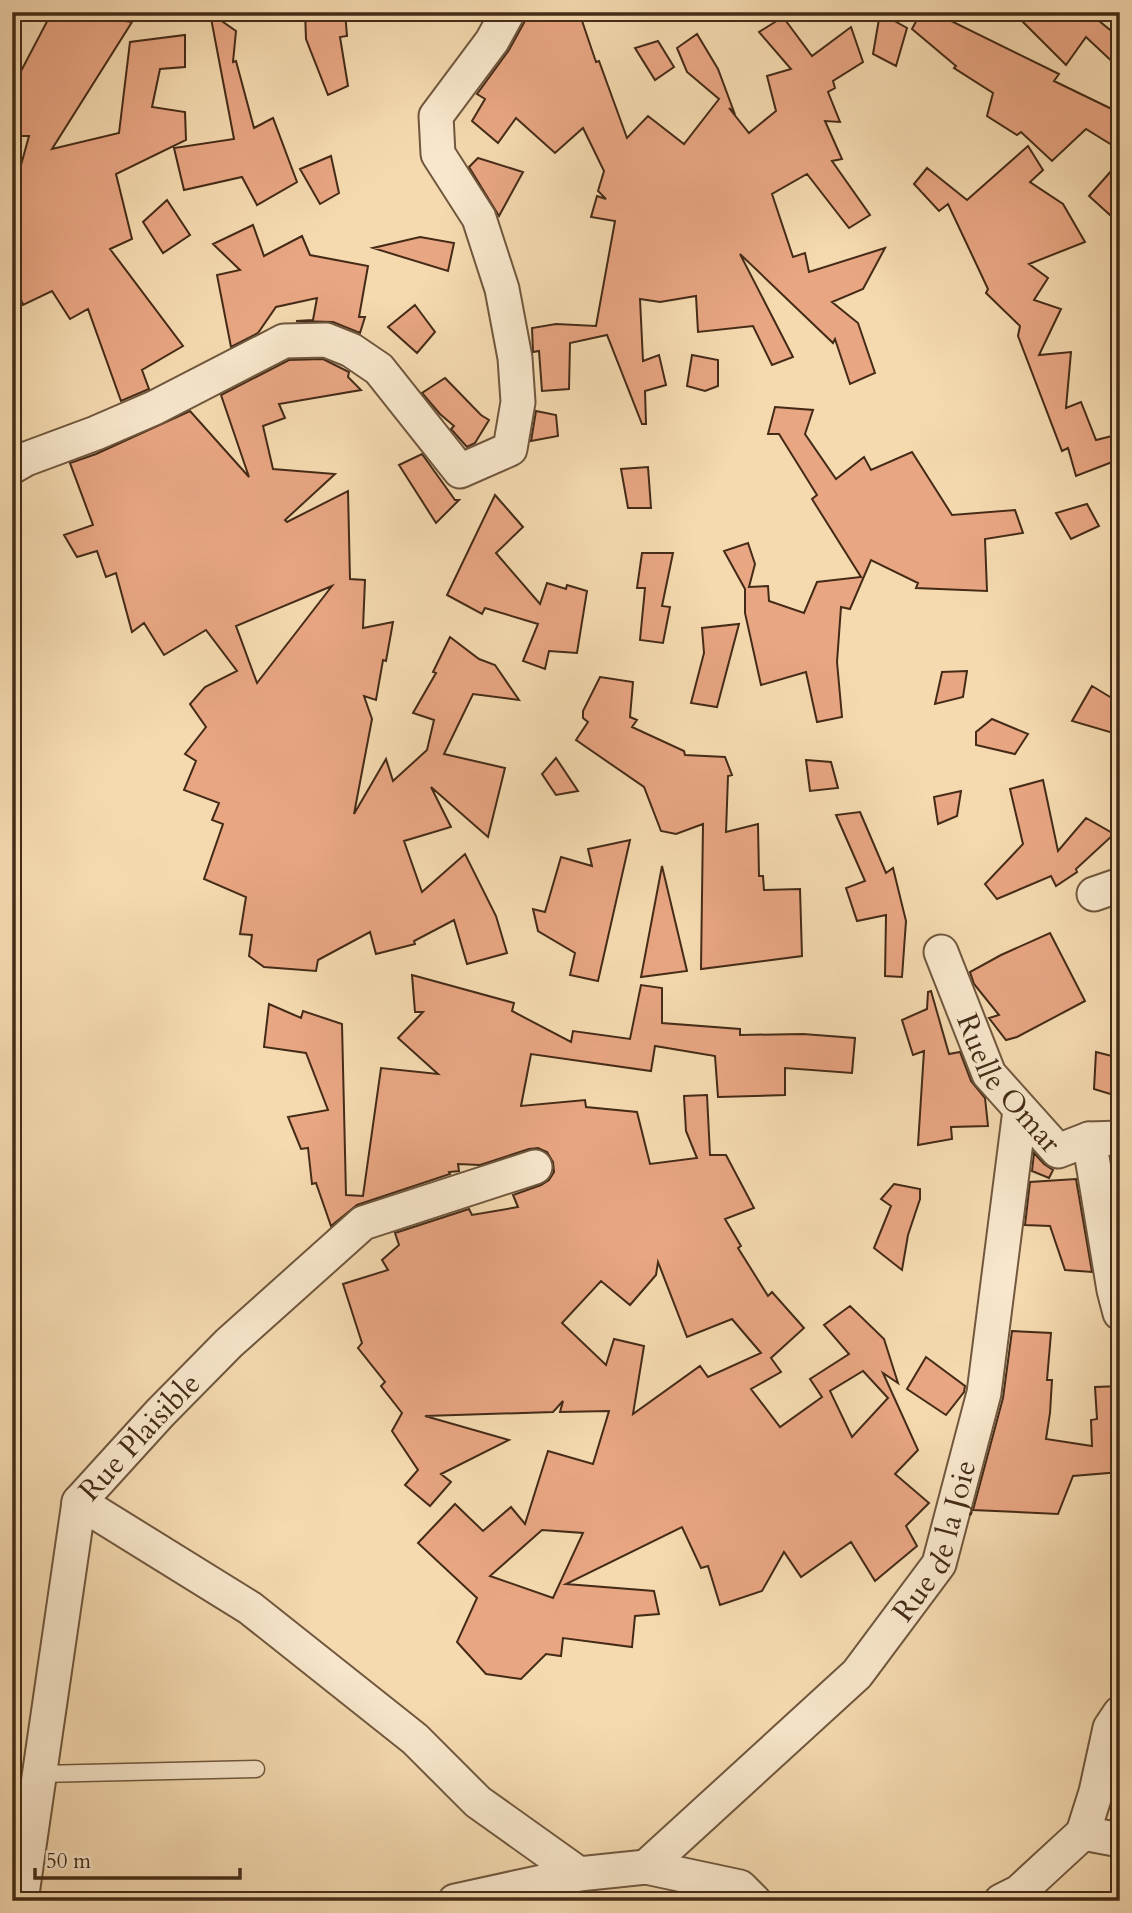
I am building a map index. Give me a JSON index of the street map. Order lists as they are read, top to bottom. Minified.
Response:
{"streets":{"street":["Ruelle Omar","Rue Plaisible","Rue de la Joie"]},"crossings":[["Ruelle Omar","Rue de la Joie"]],"scale_bar":"50 m"}
